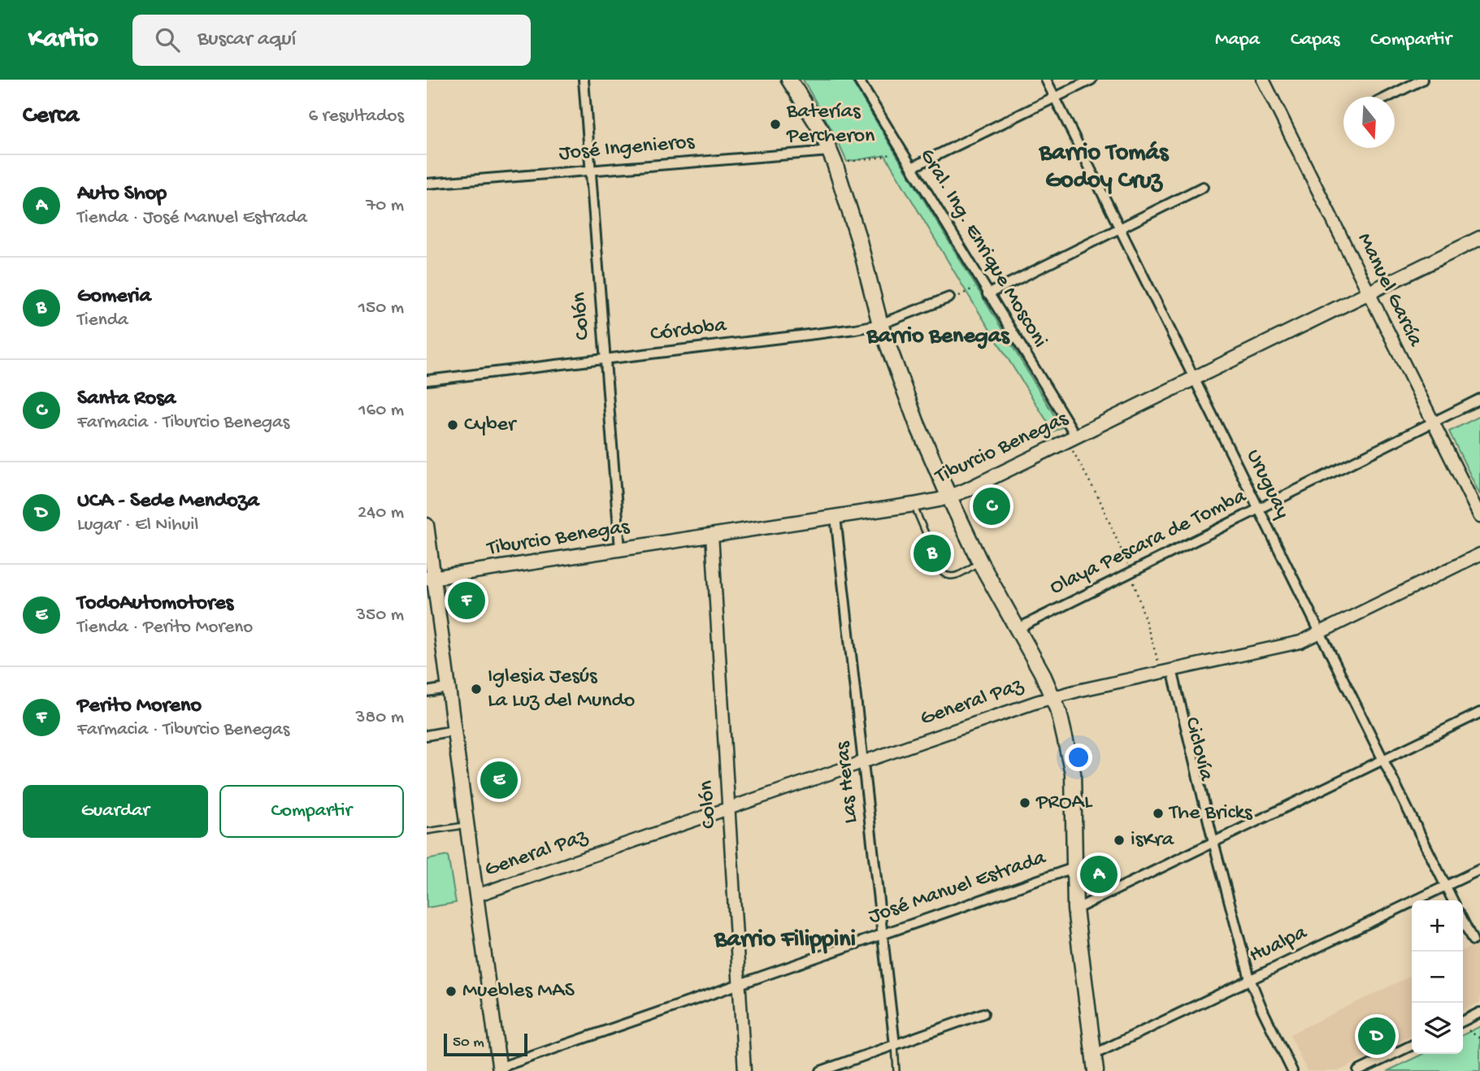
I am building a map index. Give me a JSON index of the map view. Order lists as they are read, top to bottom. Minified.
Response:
{"streets":{"main road":["Tiburcio Benegas"],"street":["José Ingenieros","Gral. Ing. Enrique Mosconi","Manuel García","Colón","Córdoba","Uruguay","Olaya Pescara de Tomba","General Paz","Las Heras","José Manuel Estrada","Hualpa"]},"crossings":[["José Ingenieros","Colón"],["Gral. Ing. Enrique Mosconi","Tiburcio Benegas"],["Manuel García","Tiburcio Benegas"],["Manuel García","Olaya Pescara de Tomba"],["Colón","Córdoba"],["Colón","Tiburcio Benegas"],["Colón","General Paz"],["Colón","José Manuel Estrada"],["Tiburcio Benegas","Uruguay"],["Tiburcio Benegas","Las Heras"],["Uruguay","Olaya Pescara de Tomba"],["Uruguay","General Paz"],["Uruguay","Hualpa"],["General Paz","Las Heras"],["Las Heras","José Manuel Estrada"]],"districts":["Barrio Tomás Godoy Cruz","Barrio Benegas","Barrio Filippini"],"places":["Baterías Percheron","Cyber","Iglesia Jesús La Luz del Mundo","PROAL","The Bricks","isKra","Muebles MAS"],"scale_bar":"50 m","north":"bottom","page":{"header":"Kartio","search":"Buscar aquí","nav":["Mapa","Capas","Compartir"],"heading":["Cerca","6 resultados"],"list":[{"mark":"A","name":"Auto Shop","note":"Tienda · José Manuel Estrada","value":"70 m"},{"mark":"B","name":"Gomeria","note":"Tienda","value":"150 m"},{"mark":"C","name":"Santa Rosa","note":"Farmacia · Tiburcio Benegas","value":"160 m"},{"mark":"D","name":"UCA - Sede Mendoza","note":"Lugar · El Nihuil","value":"240 m"},{"mark":"E","name":"TodoAutomotores","note":"Tienda · Perito Moreno","value":"350 m"},{"mark":"F","name":"Perito Moreno","note":"Farmacia · Tiburcio Benegas","value":"380 m"}],"pins":["C","B","F","E","A","D"],"buttons":["Guardar","Compartir"],"map_buttons":["+","−"],"scale":"50 m"}}
